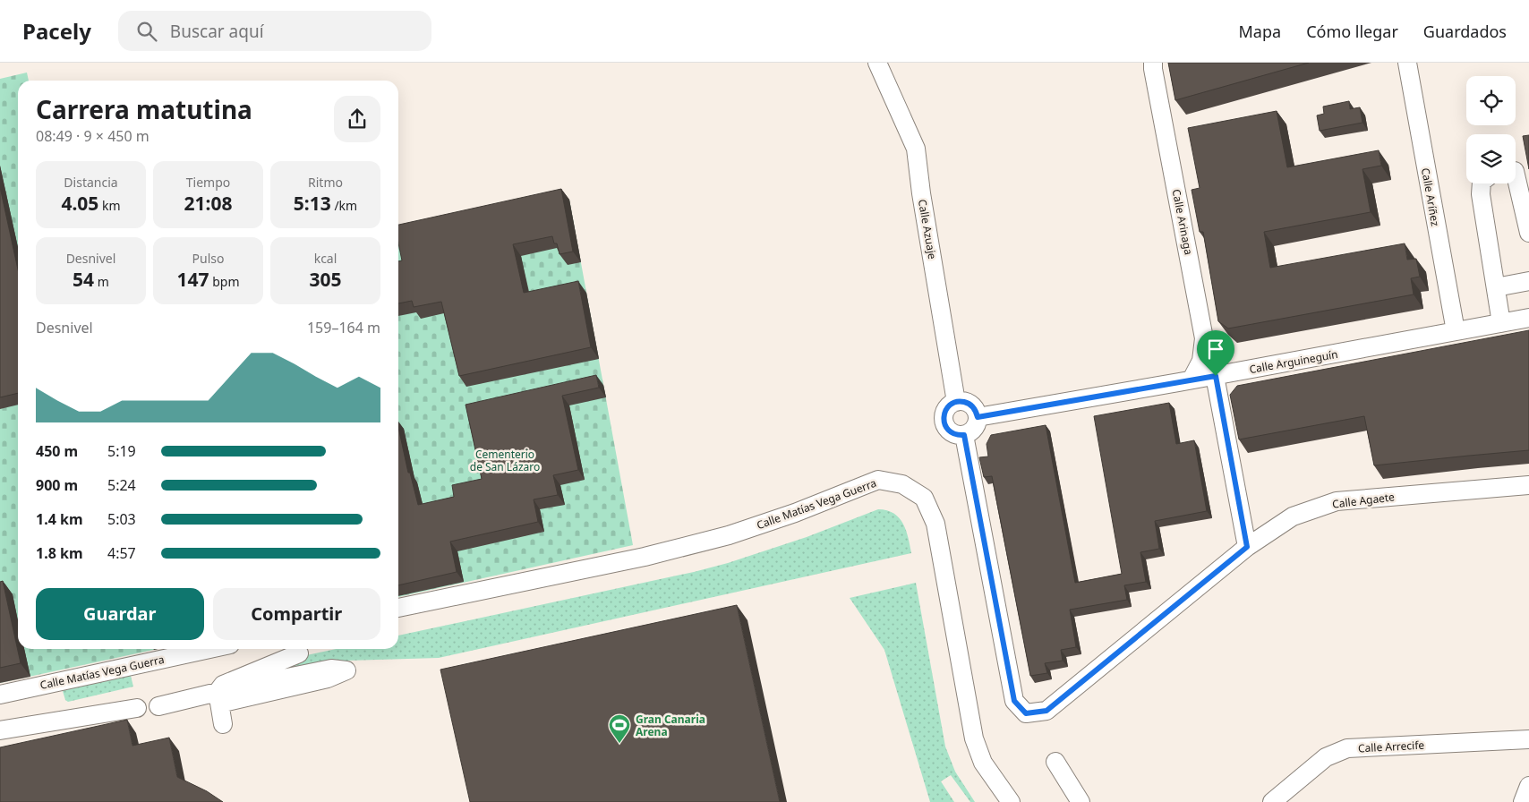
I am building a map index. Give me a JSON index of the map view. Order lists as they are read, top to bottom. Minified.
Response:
{"streets":{"street":["Calle Aríñez","Calle Arinaga","Calle Azuaje","Calle Arguineguín","Calle Agaete","Calle Matías Vega Guerra","Calle Arrecife"]},"crossings":[["Calle Aríñez","Calle Arguineguín"],["Calle Arinaga","Calle Arguineguín"],["Calle Azuaje","Calle Arguineguín"],["Calle Azuaje","Calle Agaete"],["Calle Arguineguín","Calle Agaete"]],"parks":["Cementerio de San Lázaro"],"places":{"sports":["Gran Canaria Arena"]},"page":{"header":"Pacely","search":"Buscar aquí","nav":["Mapa","Cómo llegar","Guardados"],"heading":["Carrera matutina","08:49 · 9 × 450 m"],"stats":[["Distancia","4.05 km"],["Tiempo","21:08"],["Ritmo","5:13 /km"],["Desnivel","54 m"],["Pulso","147 bpm"],["kcal","305"]],"chart":["Desnivel","159–164 m"],"list":[{"name":"450 m","note":"5:19"},{"name":"900 m","note":"5:24"},{"name":"1.4 km","note":"5:03"},{"name":"1.8 km","note":"4:57"}],"buttons":["Guardar","Compartir"]}}
